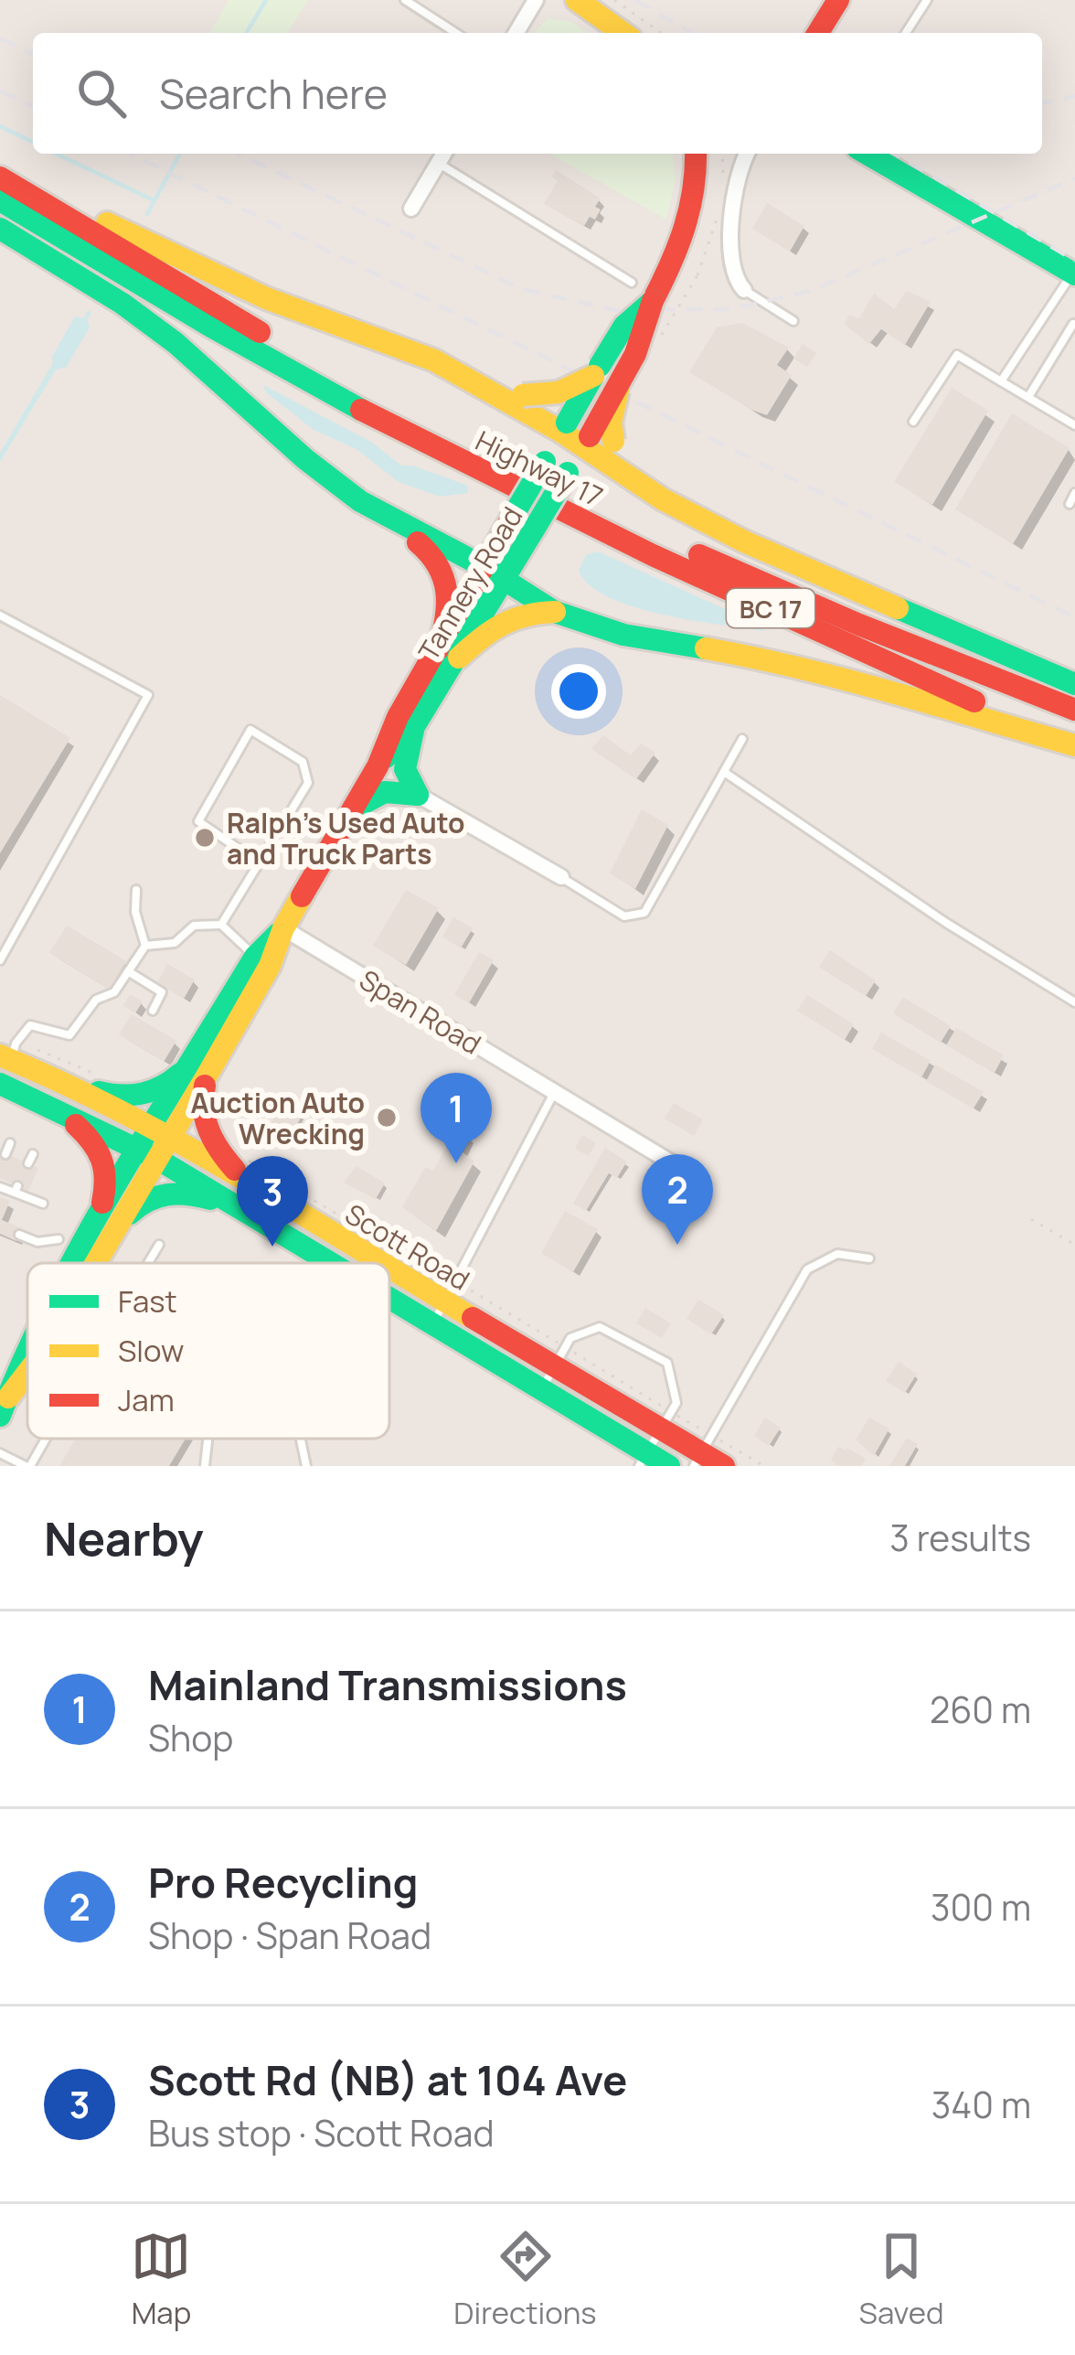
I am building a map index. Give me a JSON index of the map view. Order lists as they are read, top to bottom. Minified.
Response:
{"streets":{"main road":["Highway 17","Tannery Road","BC 17","Scott Road"],"street":["Span Road"]},"crossings":[["Tannery Road","Span Road"],["Tannery Road","Scott Road"]],"places":["Ralph's Used Auto and Truck Parts","Auction Auto Wrecking"],"legend":["Fast","Slow","Jam"],"page":{"search":"Search here","pins":["1","2","3"],"heading":["Nearby","3 results"],"list":[{"mark":"1","name":"Mainland Transmissions","note":"Shop","value":"260 m"},{"mark":"2","name":"Pro Recycling","note":"Shop · Span Road","value":"300 m"},{"mark":"3","name":"Scott Rd (NB) at 104 Ave","note":"Bus stop · Scott Road","value":"340 m"}],"nav":["Map","Directions","Saved"]}}
